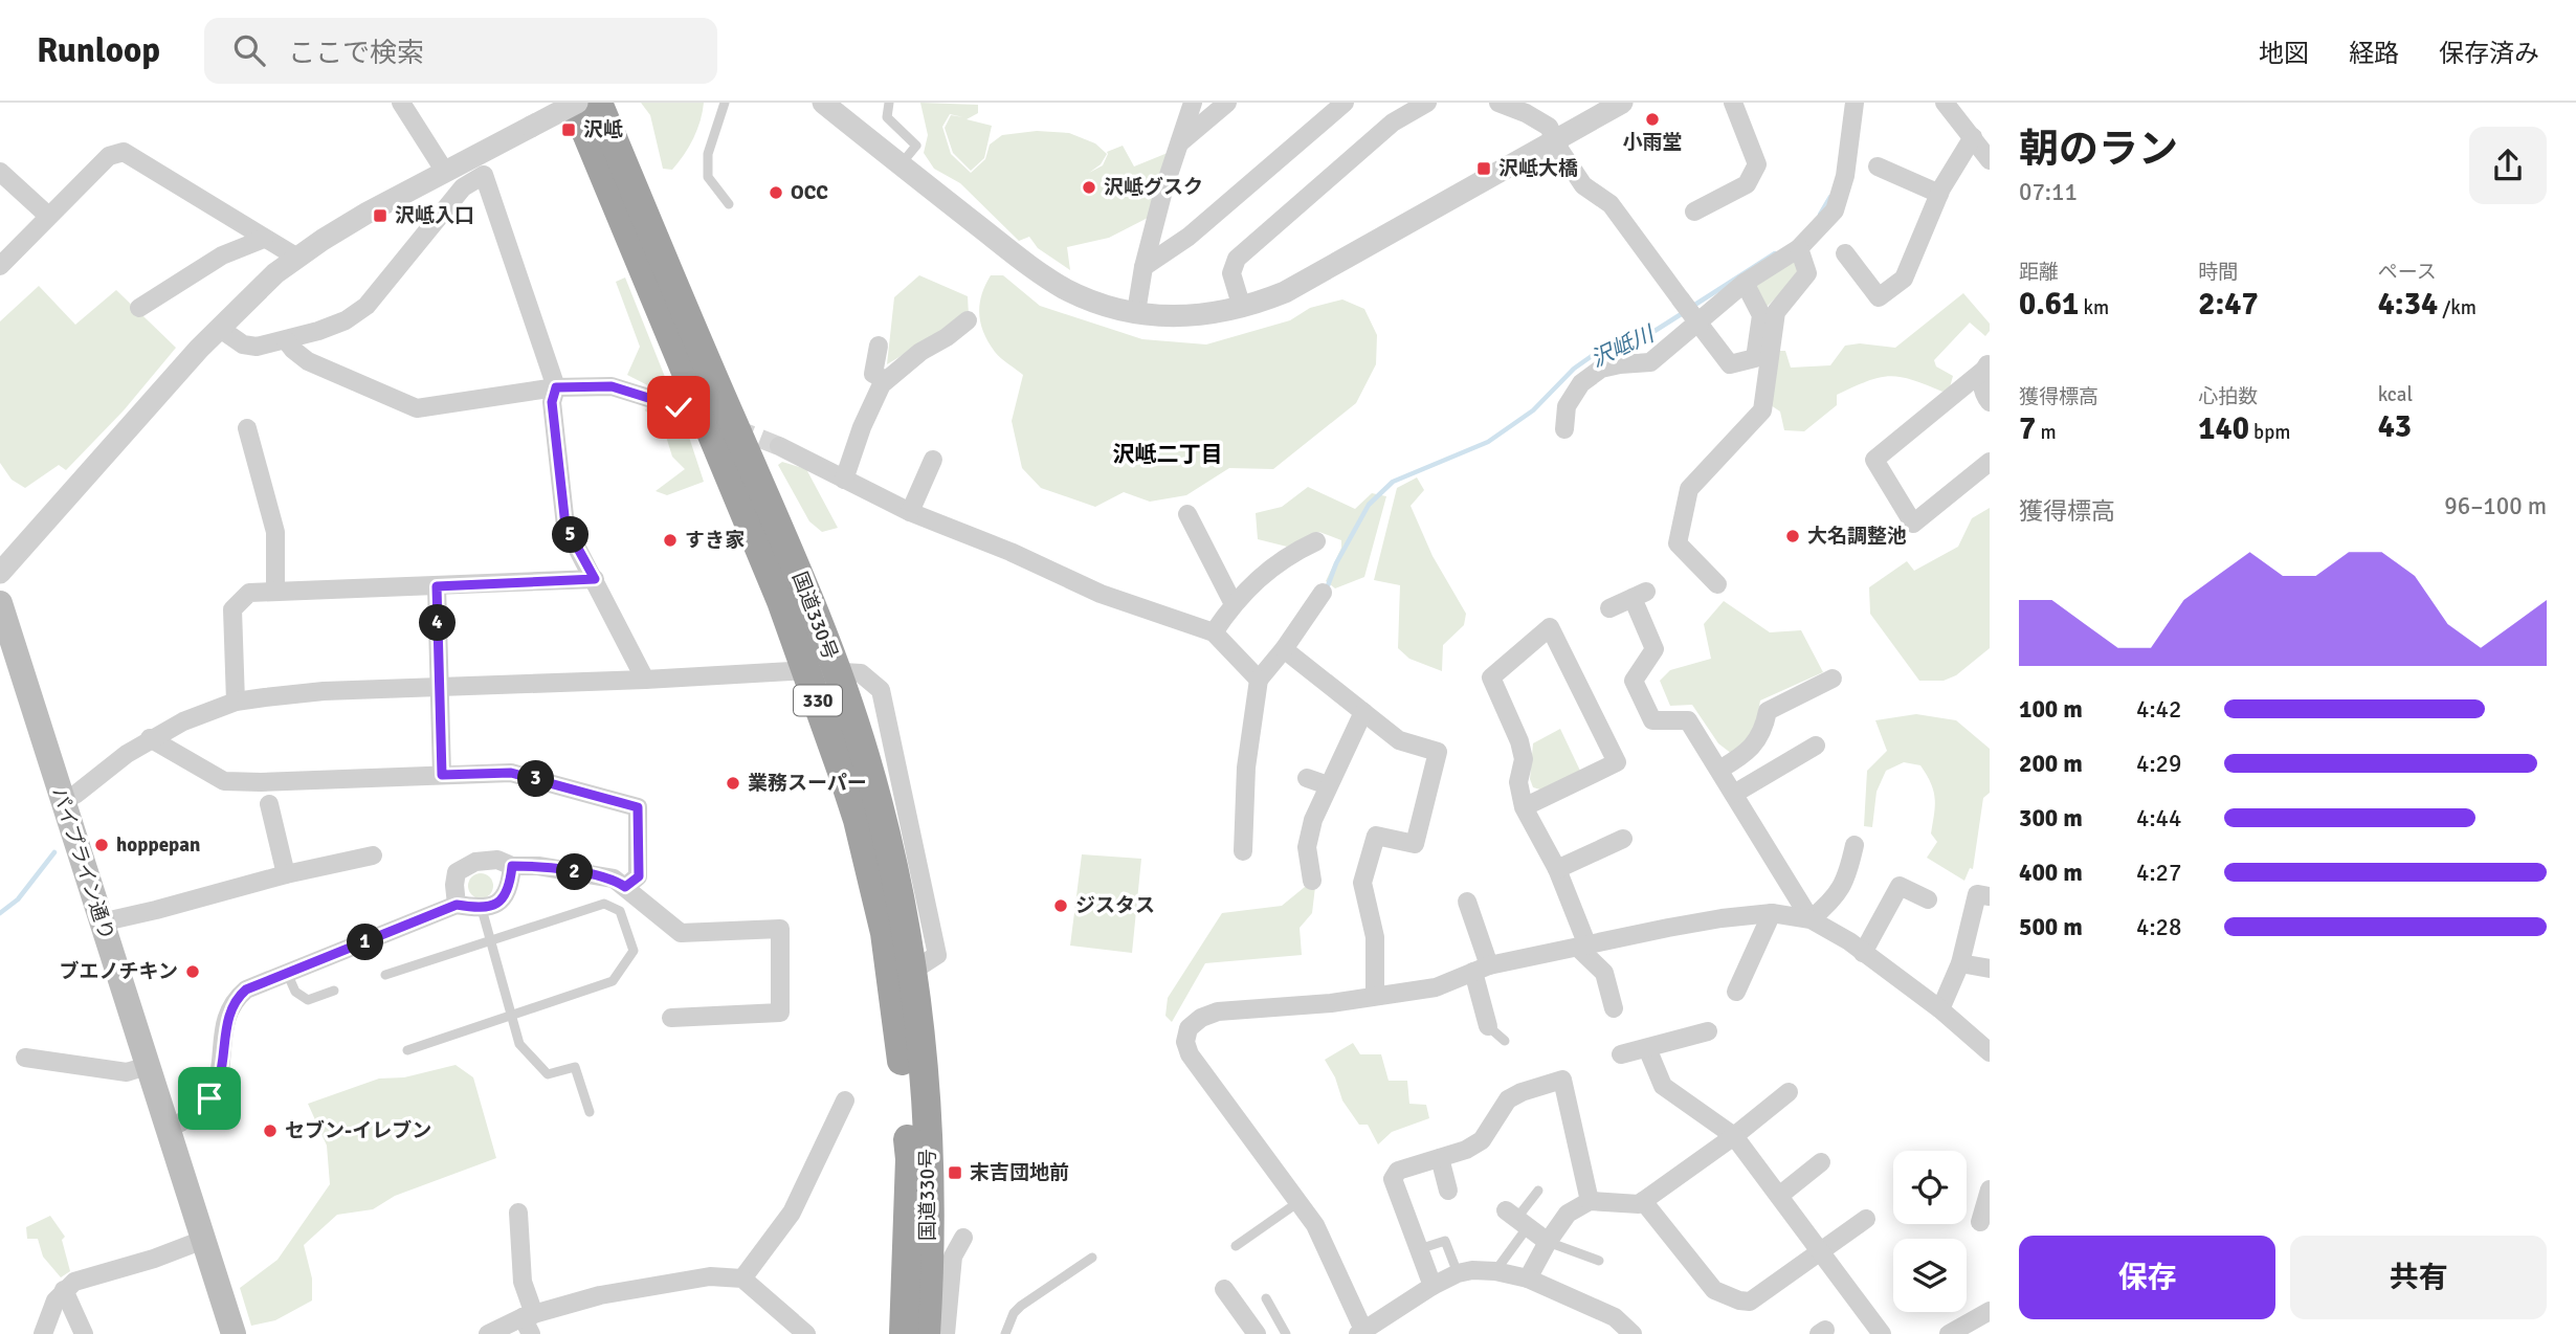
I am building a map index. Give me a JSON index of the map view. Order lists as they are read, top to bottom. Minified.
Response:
{"streets":{"highway":["国道330号","330"],"main road":["パイプライン通り"]},"districts":["沢岻二丁目"],"water":["沢岻川"],"places":{"other":["小雨堂","沢岻グスク","OCC","大名調整池","すき家","業務スーパー","hoppepan","ジスタス","ブエノチキン","セブン-イレブン"],"transit":["沢岻","沢岻大橋","沢岻入口","末吉団地前"]},"page":{"header":"Runloop","search":"ここで検索","nav":["地図","経路","保存済み"],"heading":["朝のラン","07:11"],"stats":[["距離","0.61 km"],["時間","2:47"],["ペース","4:34 /km"],["獲得標高","7 m"],["心拍数","140 bpm"],["kcal","43"]],"chart":["獲得標高","96–100 m"],"pins":["5","4","3","2","1"],"list":[{"name":"100 m","note":"4:42"},{"name":"200 m","note":"4:29"},{"name":"300 m","note":"4:44"},{"name":"400 m","note":"4:27"},{"name":"500 m","note":"4:28"}],"buttons":["保存","共有"]}}
